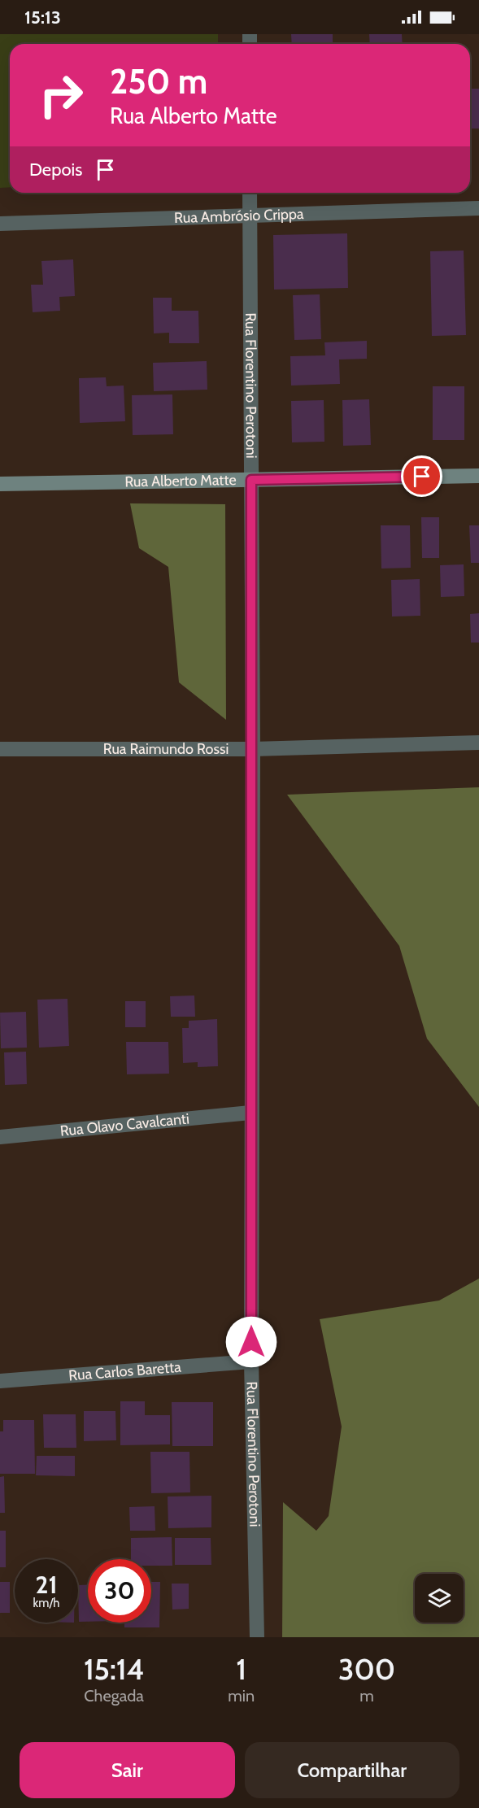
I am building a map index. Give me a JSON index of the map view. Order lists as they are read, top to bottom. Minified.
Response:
{"streets":{"street":["Rua Ambrósio Crippa","Rua Florentino Perotoni","Rua Alberto Matte","Rua Raimundo Rossi","Rua Olavo Cavalcanti","Rua Carlos Baretta"]},"crossings":[["Rua Ambrósio Crippa","Rua Florentino Perotoni"],["Rua Florentino Perotoni","Rua Alberto Matte"],["Rua Florentino Perotoni","Rua Raimundo Rossi"],["Rua Florentino Perotoni","Rua Olavo Cavalcanti"],["Rua Florentino Perotoni","Rua Carlos Baretta"]],"page":{"status":"15:13","turn":["250 m","Rua Alberto Matte"],"then":"Depois","speed":"21 km/h","limit":"30","eta":["15:14","Chegada","1","min","300","m"],"buttons":["Sair","Compartilhar"]}}
